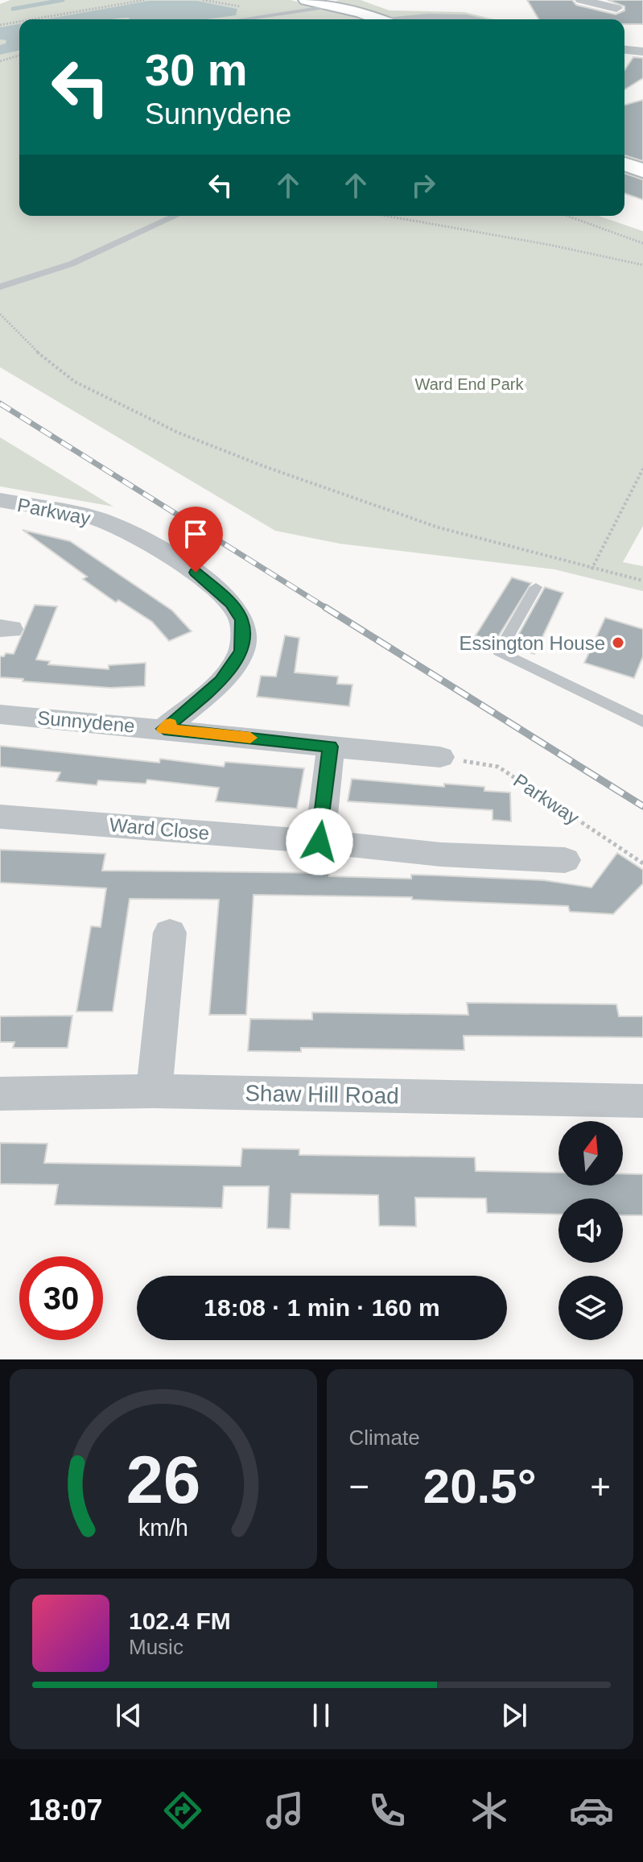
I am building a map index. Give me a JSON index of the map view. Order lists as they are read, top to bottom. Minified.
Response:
{"streets":{"street":["Parkway","Sunnydene","Ward Close","Shaw Hill Road"]},"crossings":[["Parkway","Sunnydene"]],"parks":["Ward End Park"],"places":["Essington House"],"north":"top","page":{"turn":["30 m","Sunnydene"],"limit":"30","trip":"18:08 · 1 min · 160 m","tile":"Climate","heat":["−","20.5°","+"],"song":["102.4 FM","Music"],"tabs":"18:07","gauge":["26","km/h"]}}
